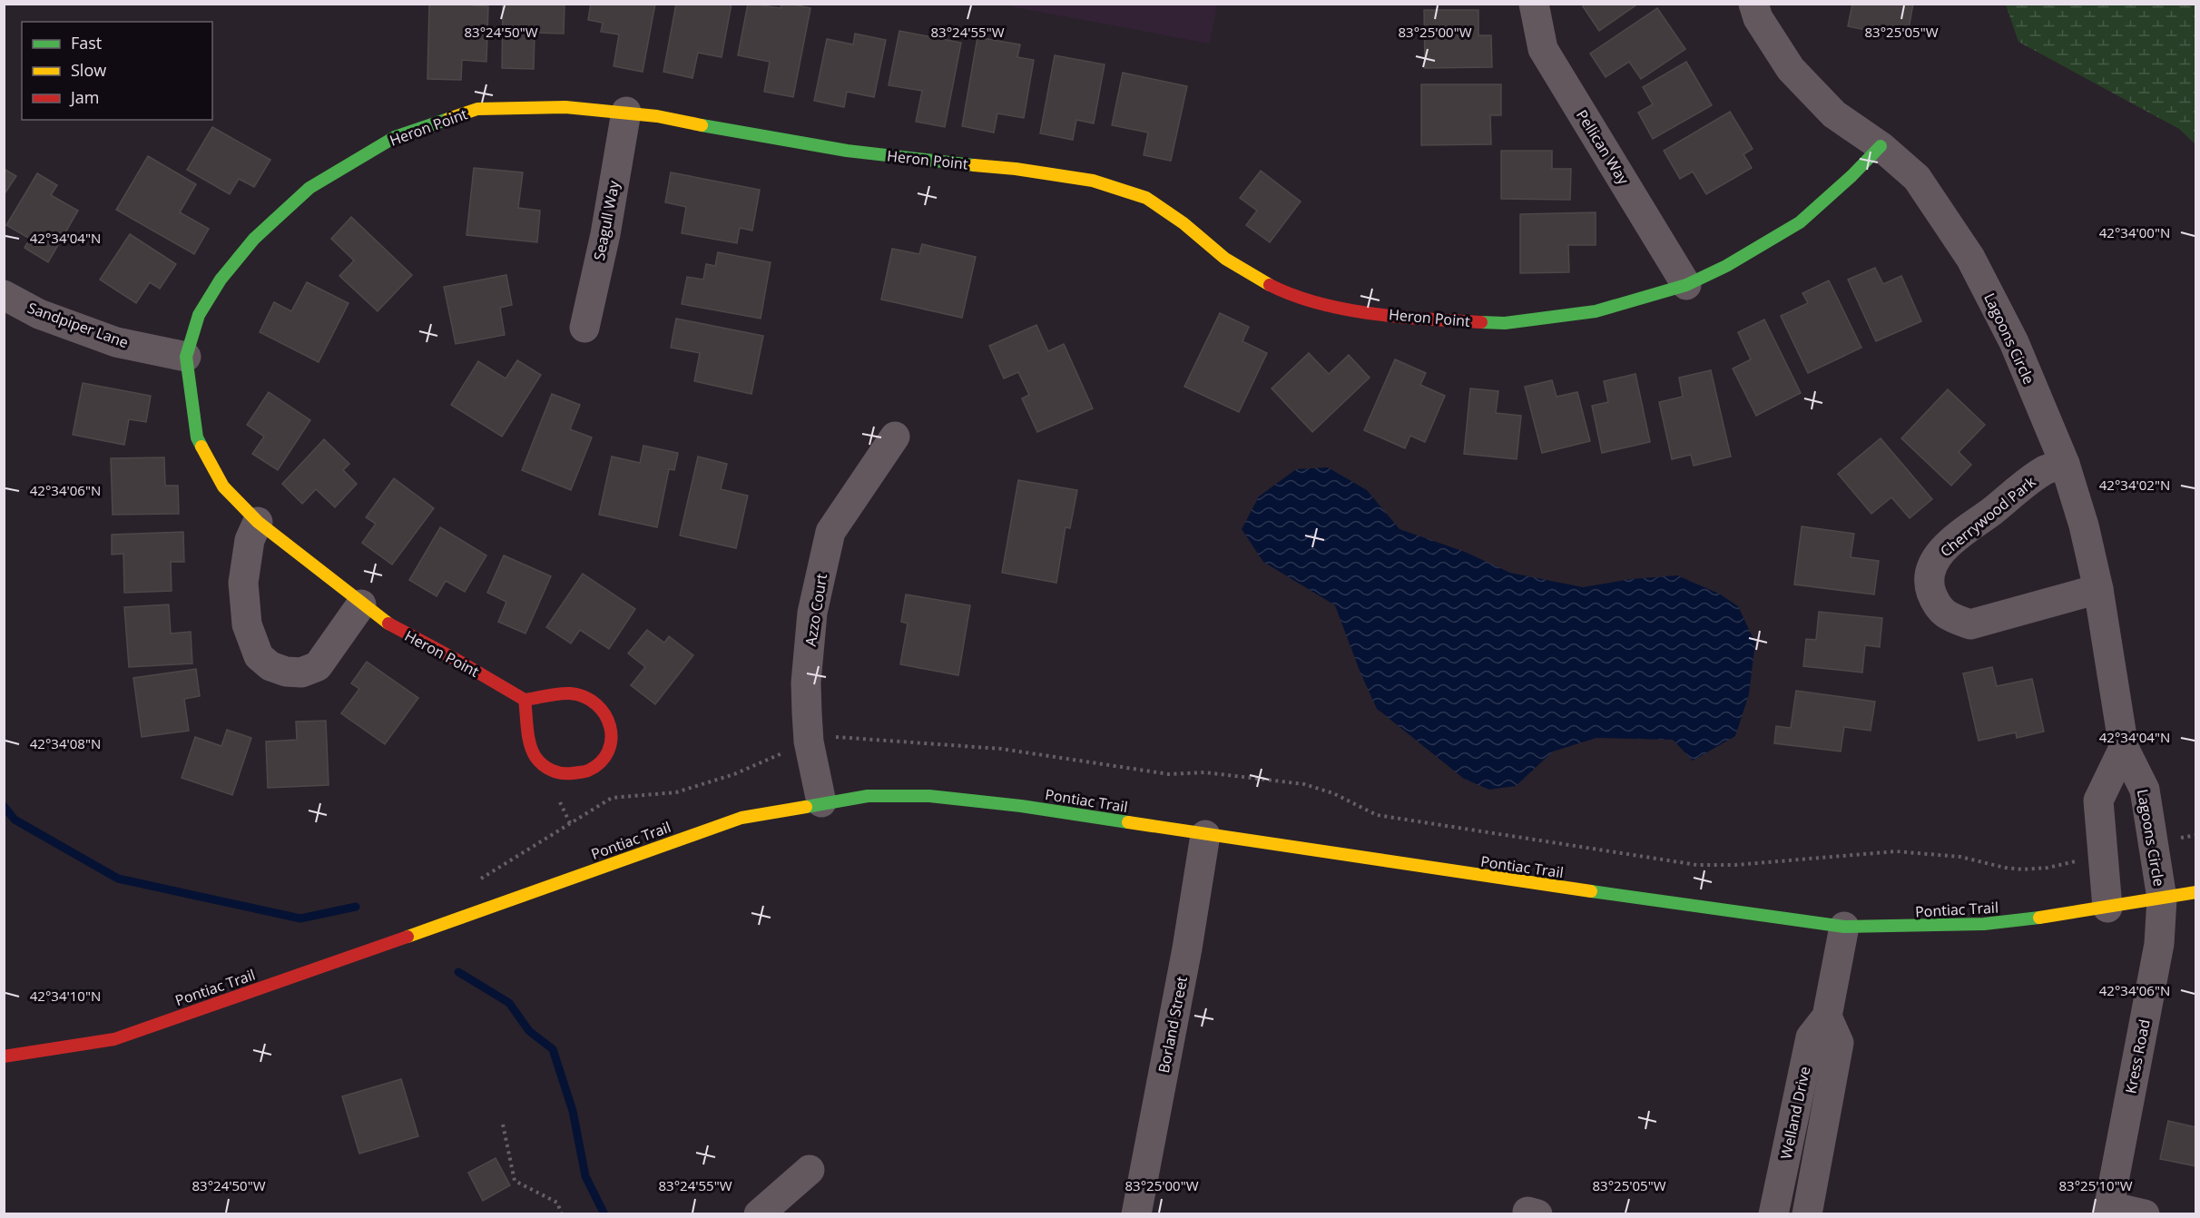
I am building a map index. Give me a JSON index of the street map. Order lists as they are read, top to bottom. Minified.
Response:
{"streets":{"street":["Heron Point","Pellican Way","Seagull Way","Sandpiper Lane","Lagoons Circle","Cherrywood Park","Azzo Court","Pontiac Trail","Borland Street","Kress Road","Welland Drive"]},"crossings":[["Heron Point","Pellican Way"],["Heron Point","Seagull Way"],["Heron Point","Sandpiper Lane"],["Heron Point","Lagoons Circle"],["Lagoons Circle","Cherrywood Park"],["Lagoons Circle","Pontiac Trail"],["Lagoons Circle","Kress Road"],["Azzo Court","Pontiac Trail"],["Pontiac Trail","Borland Street"],["Pontiac Trail","Kress Road"],["Pontiac Trail","Welland Drive"]],"legend":["Fast","Slow","Jam"],"coordinates":["83°24'50\"W","83°24'55\"W","83°25'00\"W","83°25'05\"W","42°34'00\"N","42°34'04\"N","42°34'02\"N","42°34'06\"N","42°34'08\"N","42°34'10\"N","83°25'10\"W"]}
